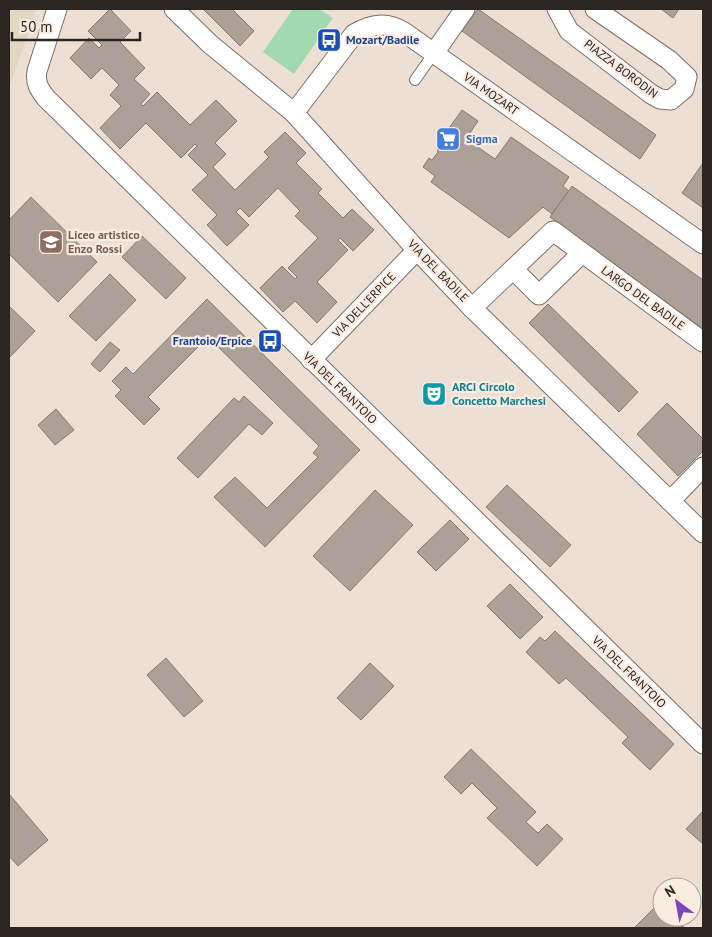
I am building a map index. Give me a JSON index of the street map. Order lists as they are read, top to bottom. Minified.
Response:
{"streets":{"street":["PIAZZA BORODIN","VIA MOZART","VIA DEL BADILE","LARGO DEL BADILE","VIA DELL'ERPICE","VIA DEL FRANTOIO"]},"crossings":[["VIA MOZART","VIA DEL BADILE"],["VIA DEL BADILE","LARGO DEL BADILE"],["VIA DEL BADILE","VIA DELL'ERPICE"],["VIA DELL'ERPICE","VIA DEL FRANTOIO"]],"places":{"bus stop":["Mozart/Badile","Frantoio/Erpice"],"supermarket":["Sigma"],"school or university":["Liceo artistico Enzo Rossi"],"theatre":["ARCI Circolo Concetto Marchesi"]},"scale_bar":"50 m","north":"top left"}
